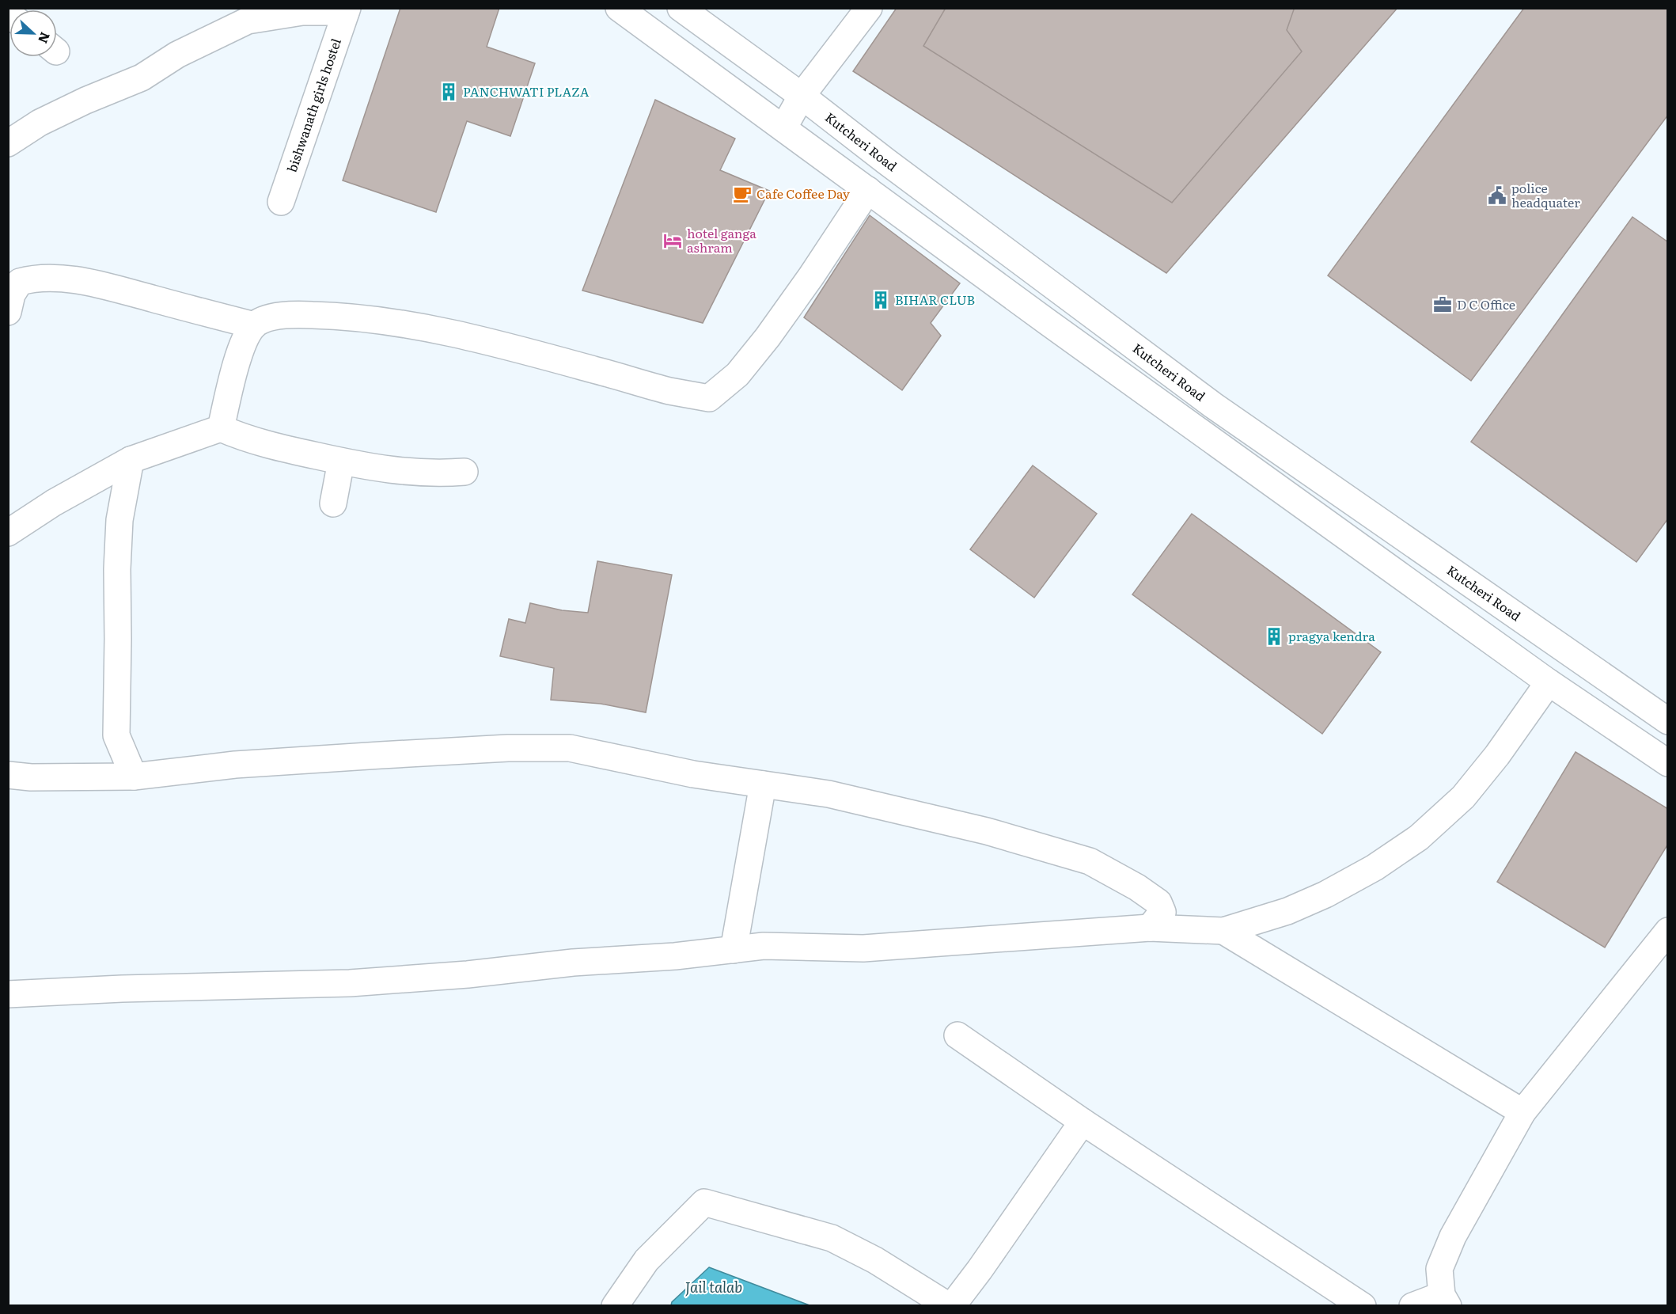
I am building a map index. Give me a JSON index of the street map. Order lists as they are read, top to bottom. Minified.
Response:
{"streets":{"street":["bishwanath girls hostel","Kutcheri Road"]},"water":["Jail talab"],"places":{"building":["PANCHWATI PLAZA","BIHAR CLUB","pragya kendra"],"cafe":["Cafe Coffee Day"],"public building":["police headquater"],"hotel":["hotel ganga ashram"],"office":["D C Office"]},"north":"right"}
